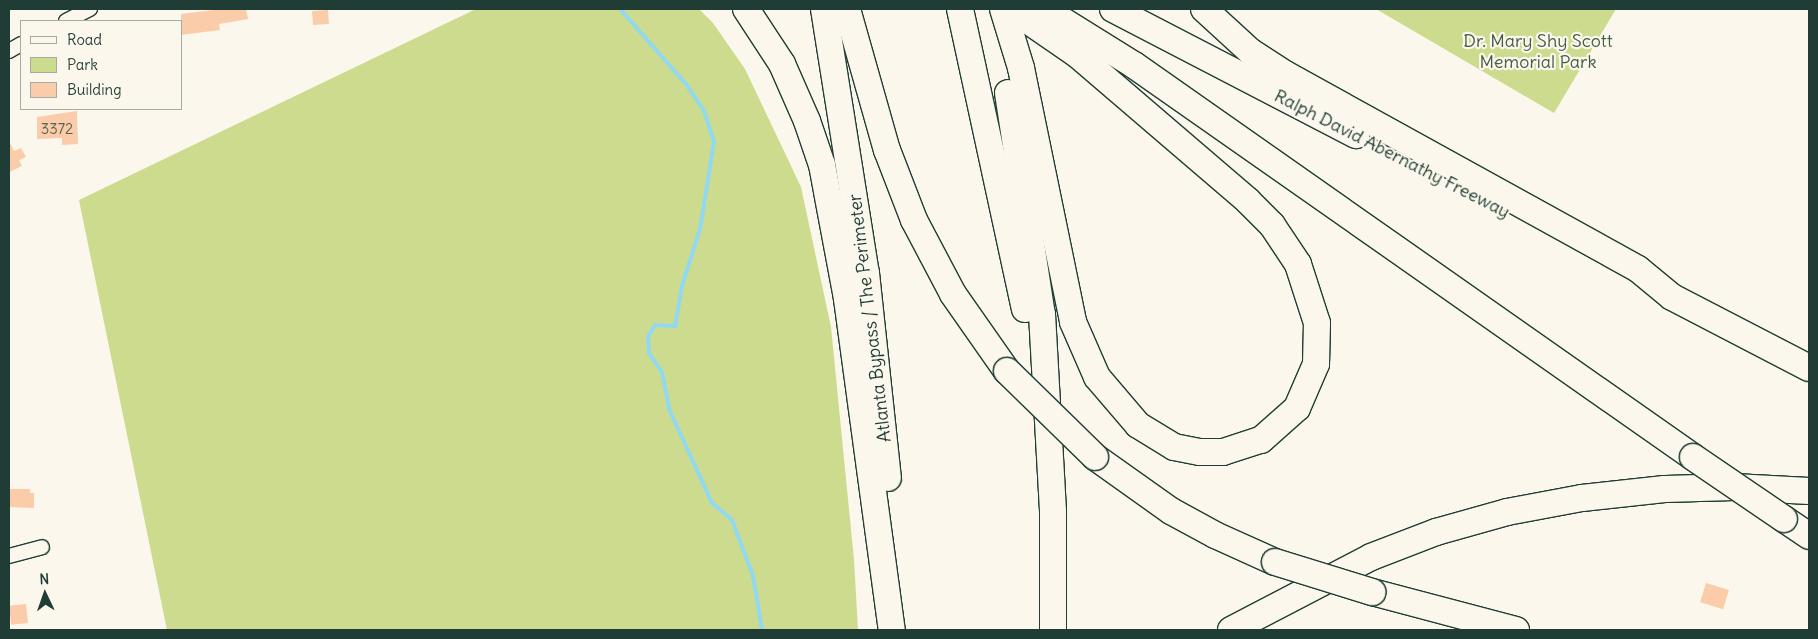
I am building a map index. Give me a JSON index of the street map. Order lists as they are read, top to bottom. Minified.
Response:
{"streets":{"highway":["Ralph David Abernathy Freeway","Atlanta Bypass / The Perimeter"]},"parks":["Dr. Mary Shy Scott Memorial Park"],"house_numbers":["3372"],"legend":["Road","Park","Building"],"north":"top"}
